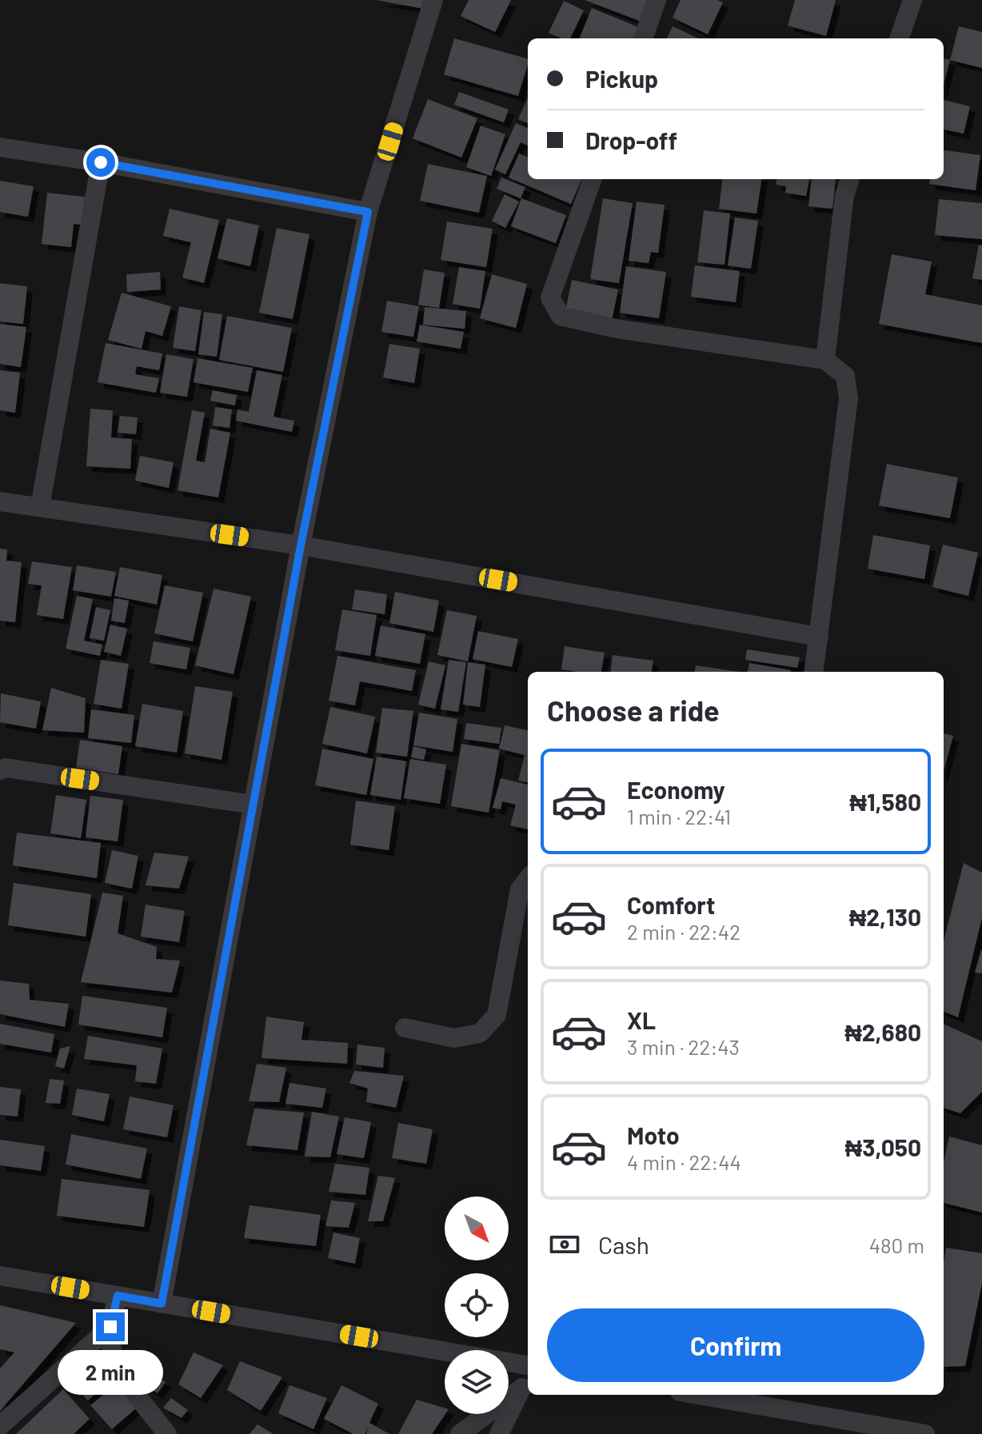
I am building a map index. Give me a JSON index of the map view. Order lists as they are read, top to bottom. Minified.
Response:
{"north":"bottom right","page":{"banner":["Pickup","Drop-off"],"heading":"Choose a ride","list":[{"name":"Economy","note":"1 min · 22:41","value":"₦1,580"},{"name":"Comfort","note":"2 min · 22:42","value":"₦2,130"},{"name":"XL","note":"3 min · 22:43","value":"₦2,680"},{"name":"Moto","note":"4 min · 22:44","value":"₦3,050"}],"pay":["Cash","480 m"],"buttons":"Confirm","bubble":"2 min"}}
